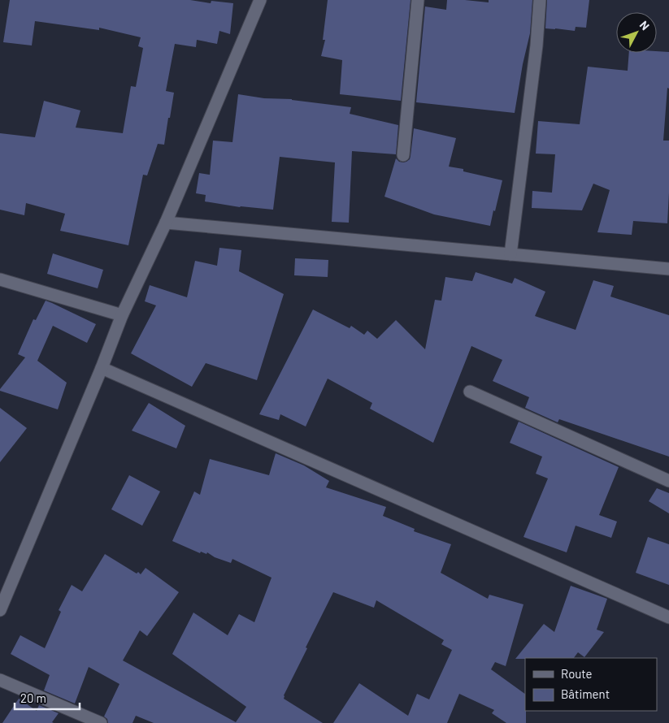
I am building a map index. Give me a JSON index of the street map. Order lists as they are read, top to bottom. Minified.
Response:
{"legend":["Route","Bâtiment"],"scale_bar":"20 m","north":"top right"}
